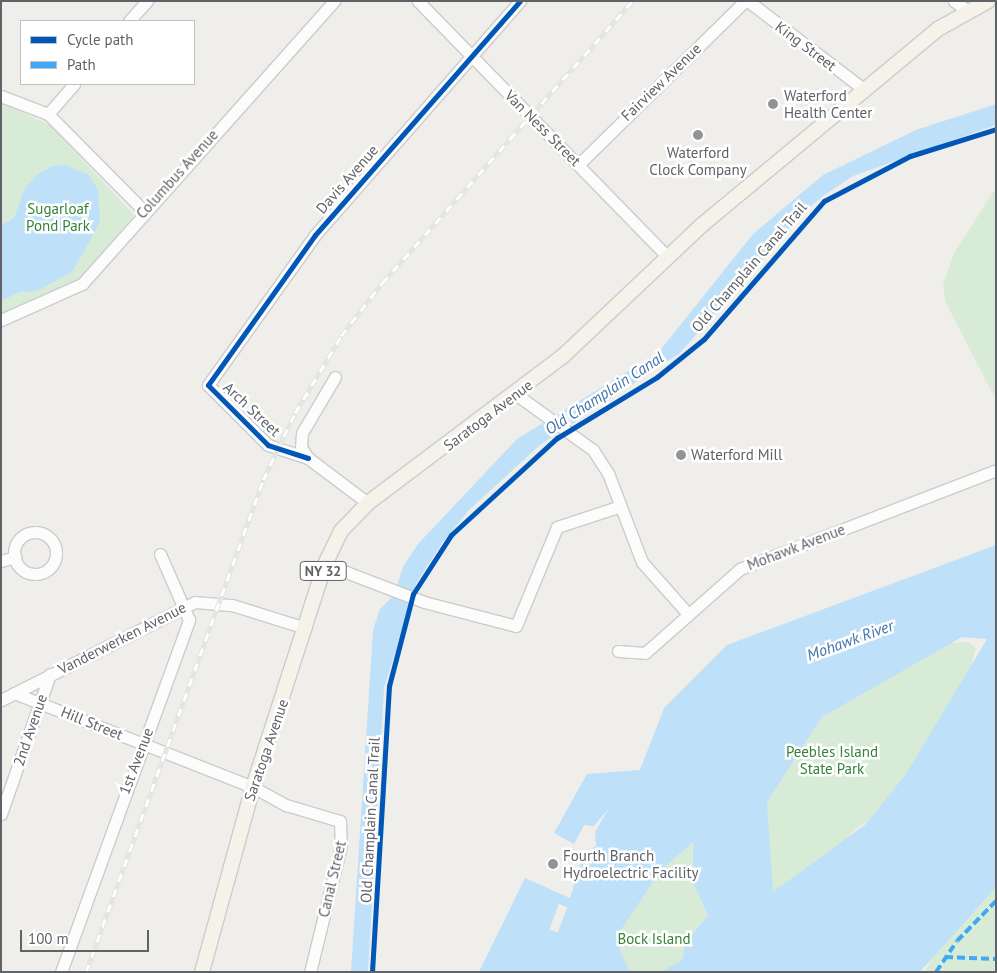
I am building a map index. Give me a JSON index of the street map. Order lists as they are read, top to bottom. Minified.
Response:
{"streets":{"main road":["Saratoga Avenue","NY 32"],"street":["King Street","Fairview Avenue","Van Ness Street","Columbus Avenue","Davis Avenue","Arch Street","Mohawk Avenue","Vanderwerken Avenue","Hill Street","2nd Avenue","1st Avenue","Canal Street"],"cycle path":["Old Champlain Canal Trail"]},"crossings":[["King Street","Fairview Avenue"],["King Street","Saratoga Avenue"],["Fairview Avenue","Van Ness Street"],["Van Ness Street","Davis Avenue"],["Van Ness Street","Saratoga Avenue"],["Davis Avenue","Arch Street"],["Arch Street","Saratoga Avenue"],["Saratoga Avenue","Vanderwerken Avenue"],["Saratoga Avenue","Hill Street"],["Saratoga Avenue","Canal Street"],["Vanderwerken Avenue","Hill Street"],["Vanderwerken Avenue","2nd Avenue"],["Vanderwerken Avenue","1st Avenue"],["Hill Street","2nd Avenue"],["Hill Street","1st Avenue"],["Hill Street","Canal Street"]],"water":["Old Champlain Canal","Mohawk River"],"parks":["Sugarloaf Pond Park","Peebles Island State Park","Bock Island"],"places":["Waterford Health Center","Waterford Clock Company","Waterford Mill","Fourth Branch Hydroelectric Facility"],"legend":["Cycle path","Path"],"scale_bar":"100 m"}
